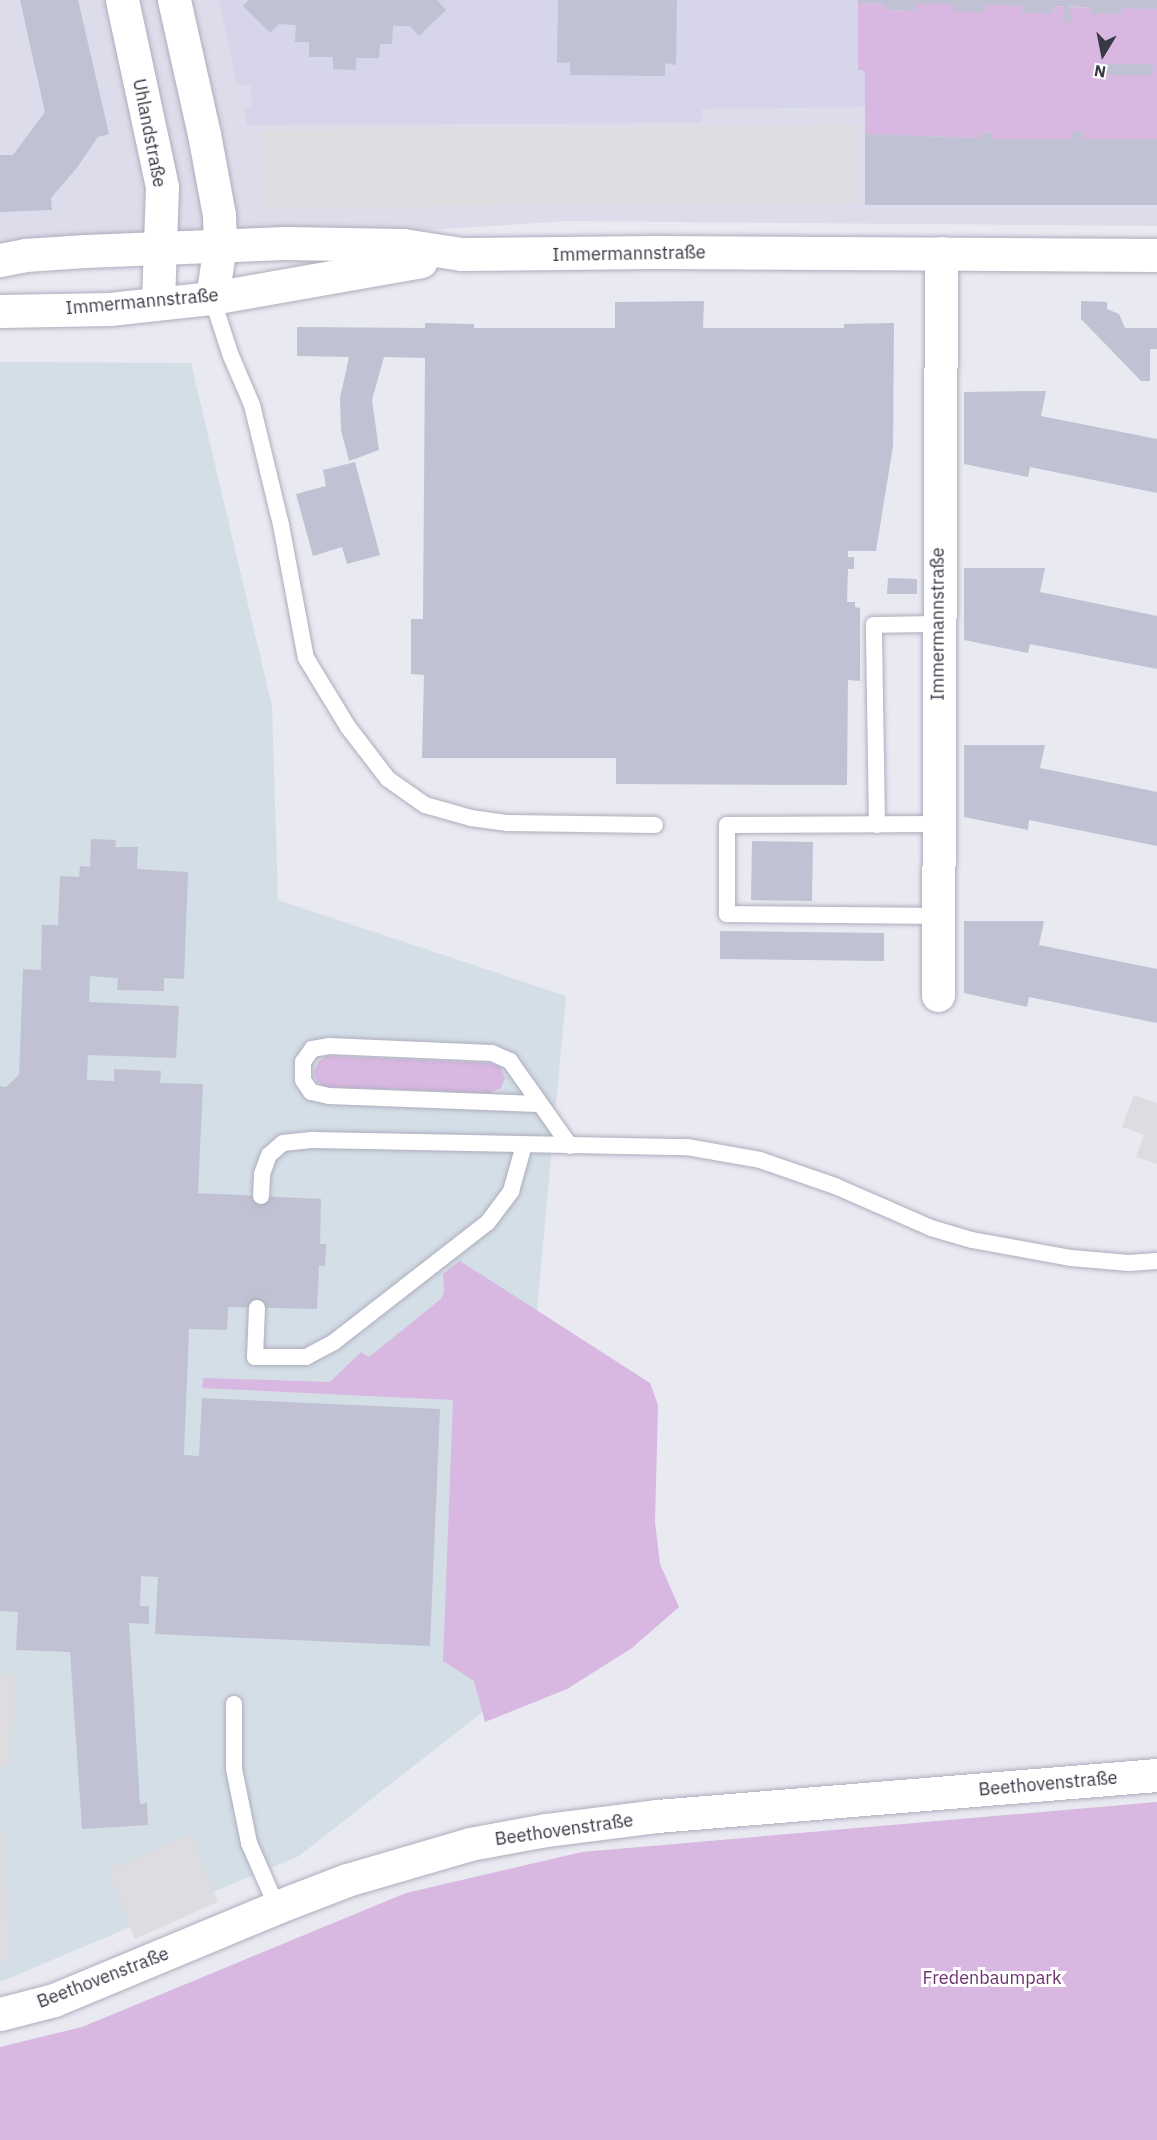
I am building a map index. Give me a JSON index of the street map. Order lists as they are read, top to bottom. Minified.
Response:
{"streets":{"street":["Uhlandstraße","Immermannstraße","Beethovenstraße"]},"crossings":[["Uhlandstraße","Immermannstraße"]],"parks":["Fredenbaumpark"],"north":"bottom"}
